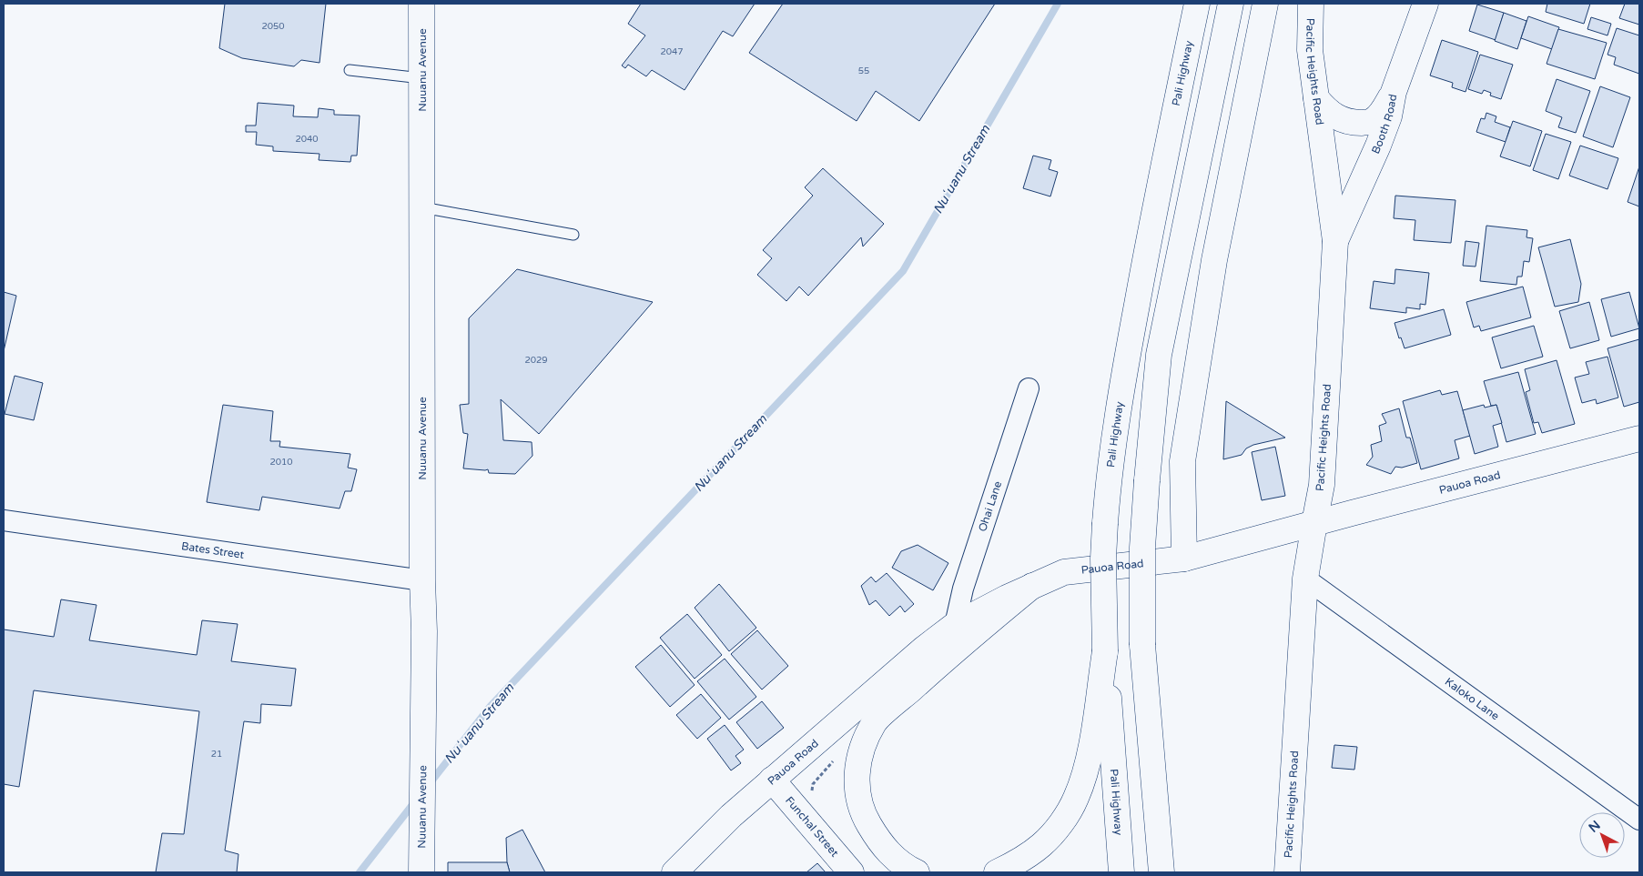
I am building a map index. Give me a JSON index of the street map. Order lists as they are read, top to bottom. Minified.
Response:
{"streets":{"main road":["Nuuanu Avenue","Pacific Heights Road","Pali Highway","Booth Road","Pauoa Road","Funchal Street"],"street":["Ohai Lane","Bates Street","Kaloko Lane"]},"crossings":[["Nuuanu Avenue","Bates Street"],["Pacific Heights Road","Booth Road"],["Pacific Heights Road","Pauoa Road"],["Pacific Heights Road","Kaloko Lane"],["Pauoa Road","Ohai Lane"],["Pauoa Road","Funchal Street"]],"water":["Nuʻuanu Stream"],"house_numbers":["2050","2047","55","2040","2029","2010","21"],"north":"top left"}
